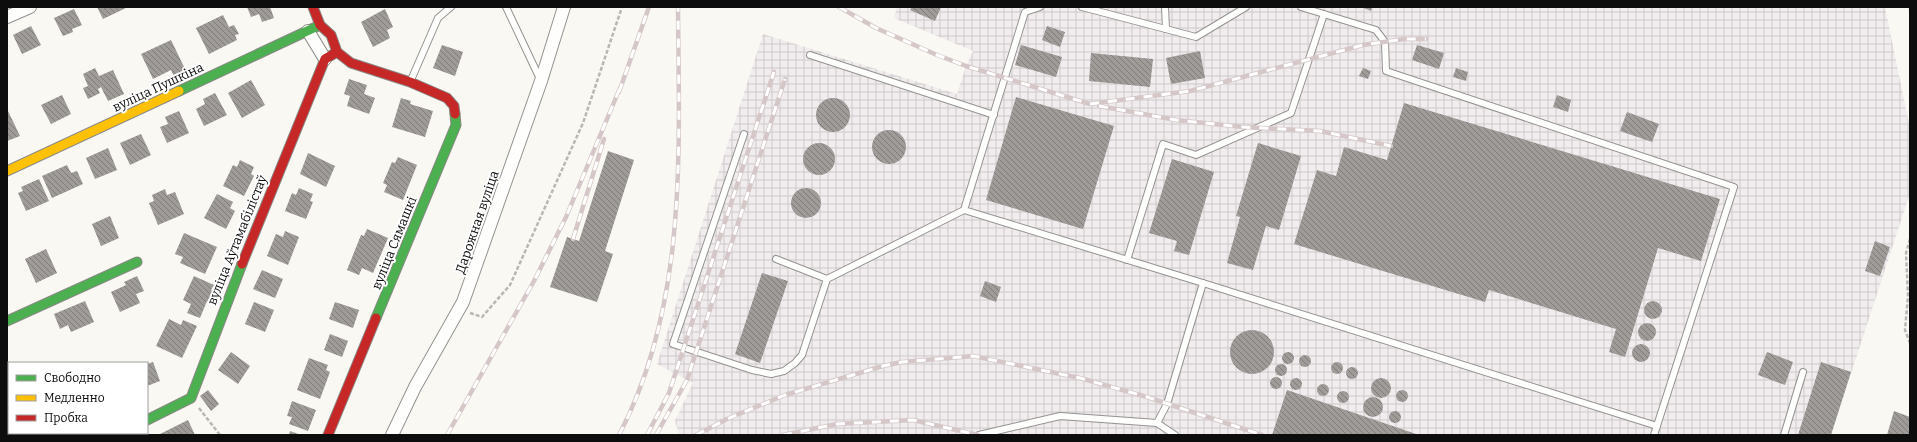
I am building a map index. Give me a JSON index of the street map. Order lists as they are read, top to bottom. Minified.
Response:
{"streets":{"street":["вуліца Пушкіна","Дарожная вуліца","вуліца Аўтамабілістаў","вуліца Сямашкі"]},"legend":["Свободно","Медленно","Пробка"]}
